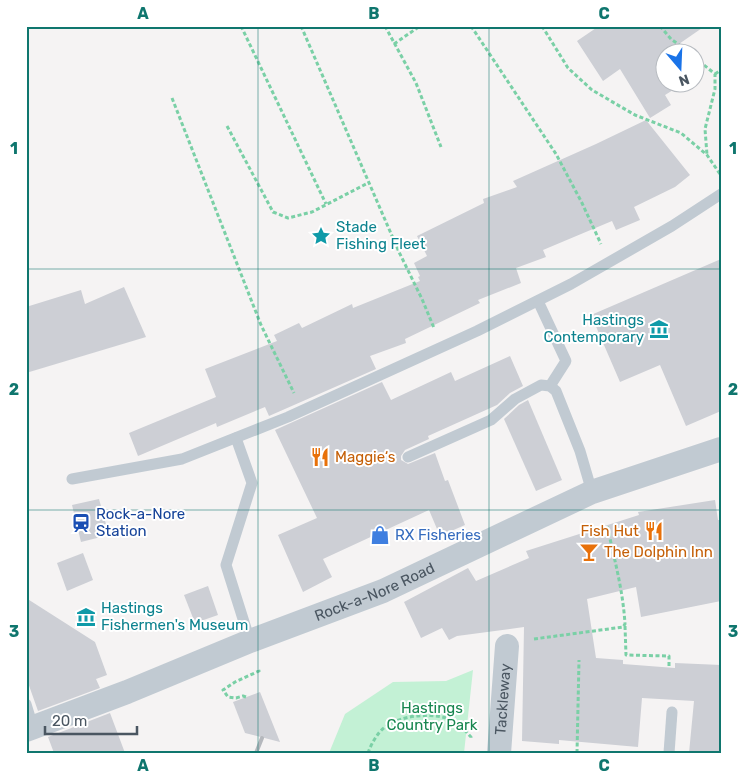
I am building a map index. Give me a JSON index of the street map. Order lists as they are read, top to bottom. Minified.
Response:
{"streets":{"street":["Rock-a-Nore Road","Tackleway"]},"parks":["Hastings Country Park"],"places":{"place":["Stade Fishing Fleet"],"museum":["Hastings Contemporary","Hastings Fishermen's Museum"],"restaurant":["Maggie‘s","Fish Hut"],"station":["Rock-a-Nore Station"],"shop":["RX Fisheries"],"bar":["The Dolphin Inn"]},"scale_bar":"20 m","north":"bottom","grid":{"columns":["A","B","C"],"rows":["1","2","3"]}}
